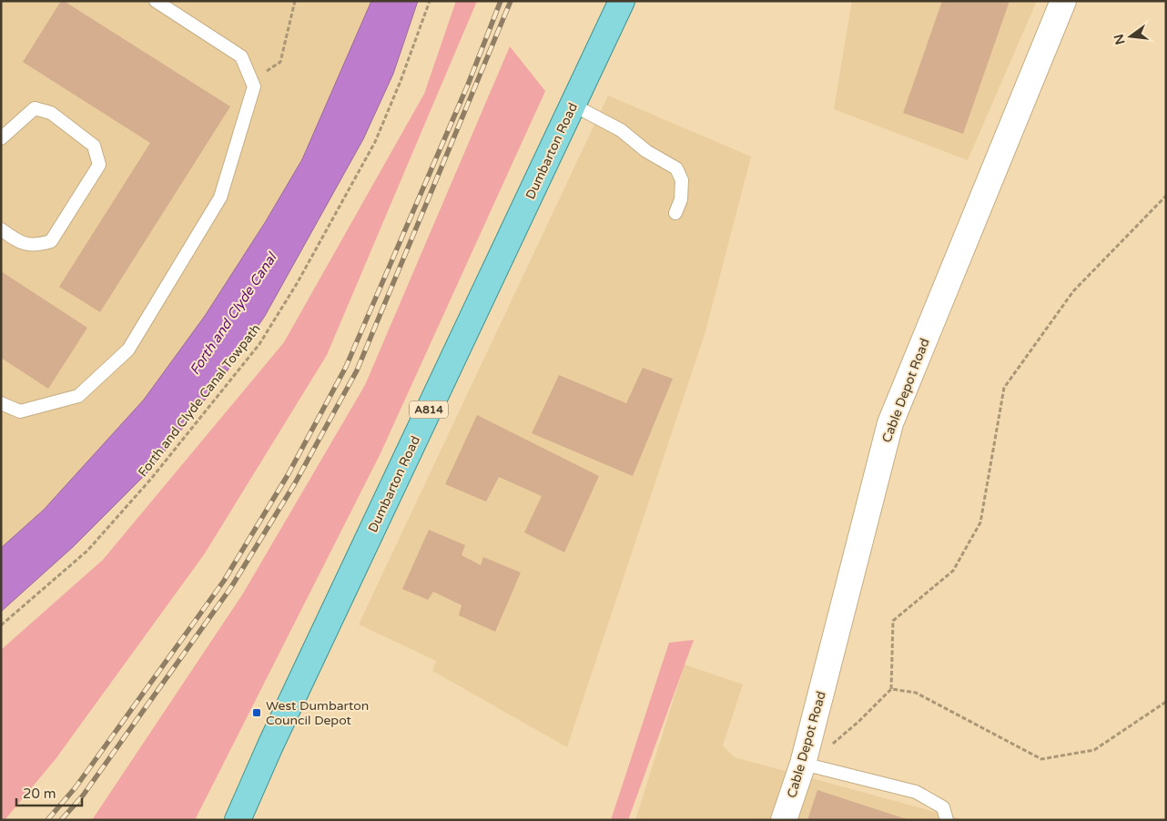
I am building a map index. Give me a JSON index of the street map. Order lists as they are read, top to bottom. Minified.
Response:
{"streets":{"main road":["Dumbarton Road","A814"],"street":["Cable Depot Road"],"path":["Forth and Clyde Canal Towpath"]},"water":["Forth and Clyde Canal"],"places":{"transit":["West Dumbarton Council Depot"]},"scale_bar":"20 m","north":"left"}
